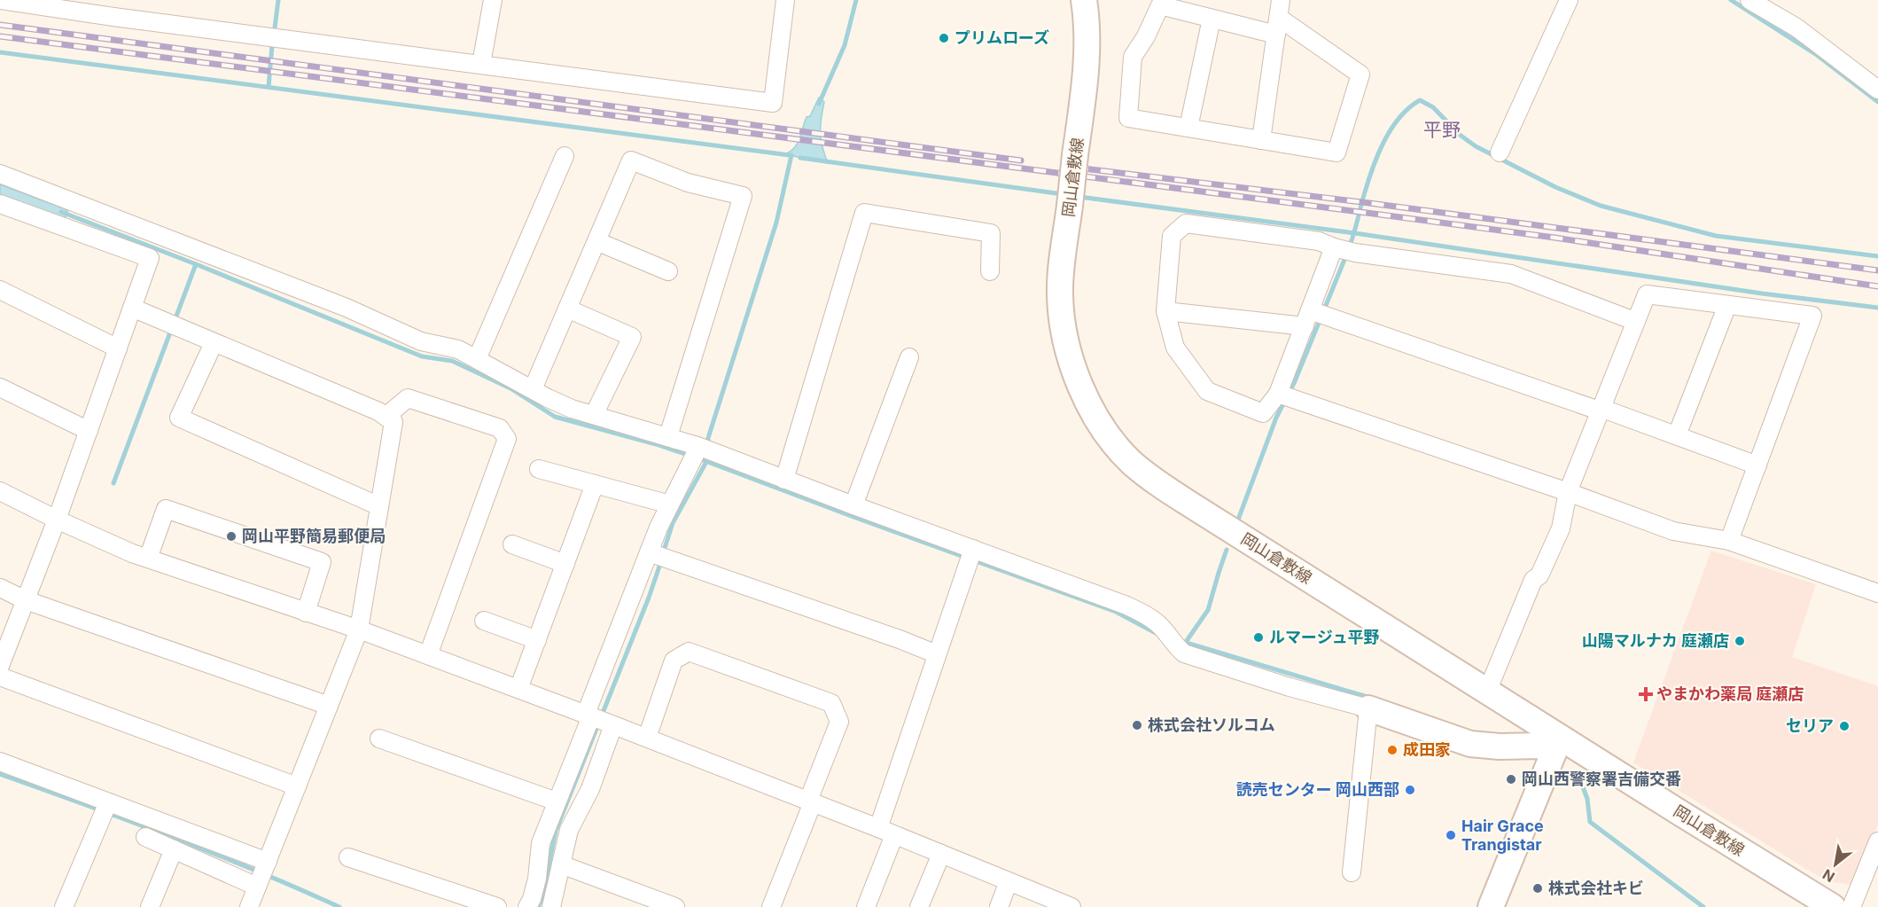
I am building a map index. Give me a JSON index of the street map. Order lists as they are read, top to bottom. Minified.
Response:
{"streets":{"main road":["岡山倉敷線"]},"districts":["平野"],"places":{"other":["プリムローズ","岡山平野簡易郵便局","ルマージュ平野","山陽マルナカ 庭瀬店","株式会社ソルコム","セリア","成田家","岡山西警察署吉備交番","読売センター 岡山西部","Hair Grace Trangistar","株式会社キビ"],"health":["やまかわ薬局 庭瀬店"]},"north":"bottom left"}
